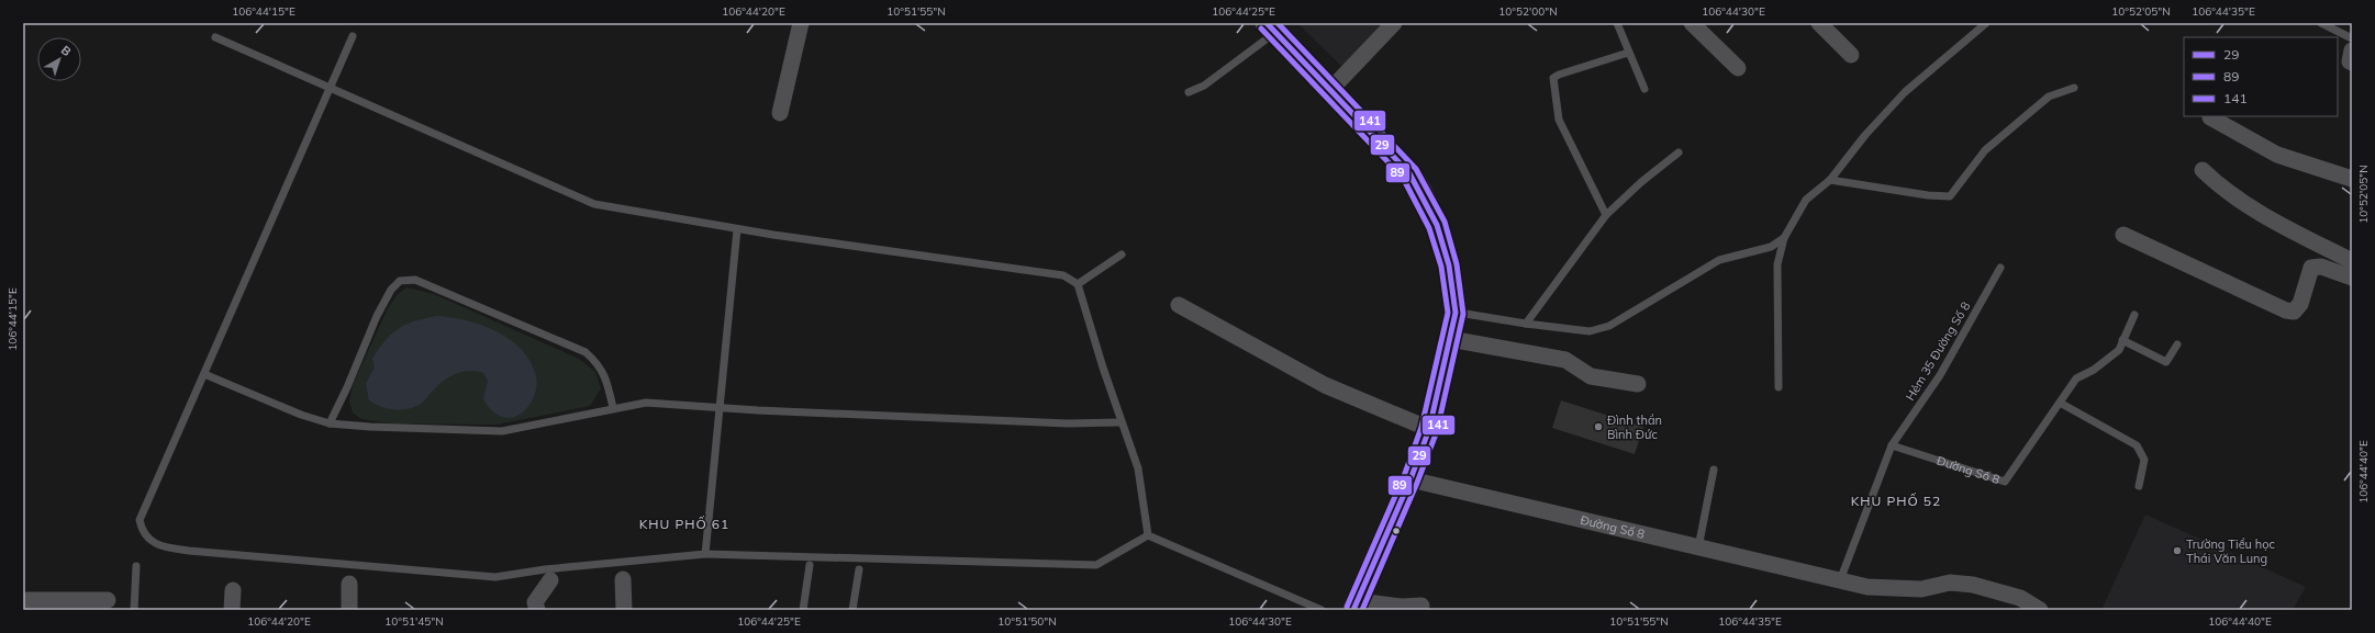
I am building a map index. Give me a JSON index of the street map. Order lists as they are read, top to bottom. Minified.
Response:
{"streets":{"street":["Đường Số 8"],"lane":["Hẻm 35 Đường Số 8"]},"crossings":[["Hẻm 35 Đường Số 8","Đường Số 8"]],"districts":["KHU PHỐ 52","KHU PHỐ 61"],"places":["Đình thần Bình Đức","Trường Tiểu học Thái Văn Lung"],"lines":["transit line 29","transit line 141","transit line 89"],"legend":["29","89","141"],"north":"top right","coordinates":["106°44'15\"E","106°44'20\"E","10°51'55\"N","106°44'25\"E","10°52'00\"N","106°44'30\"E","10°52'05\"N","106°44'35\"E","106°44'40\"E","10°51'45\"N","10°51'50\"N"]}
